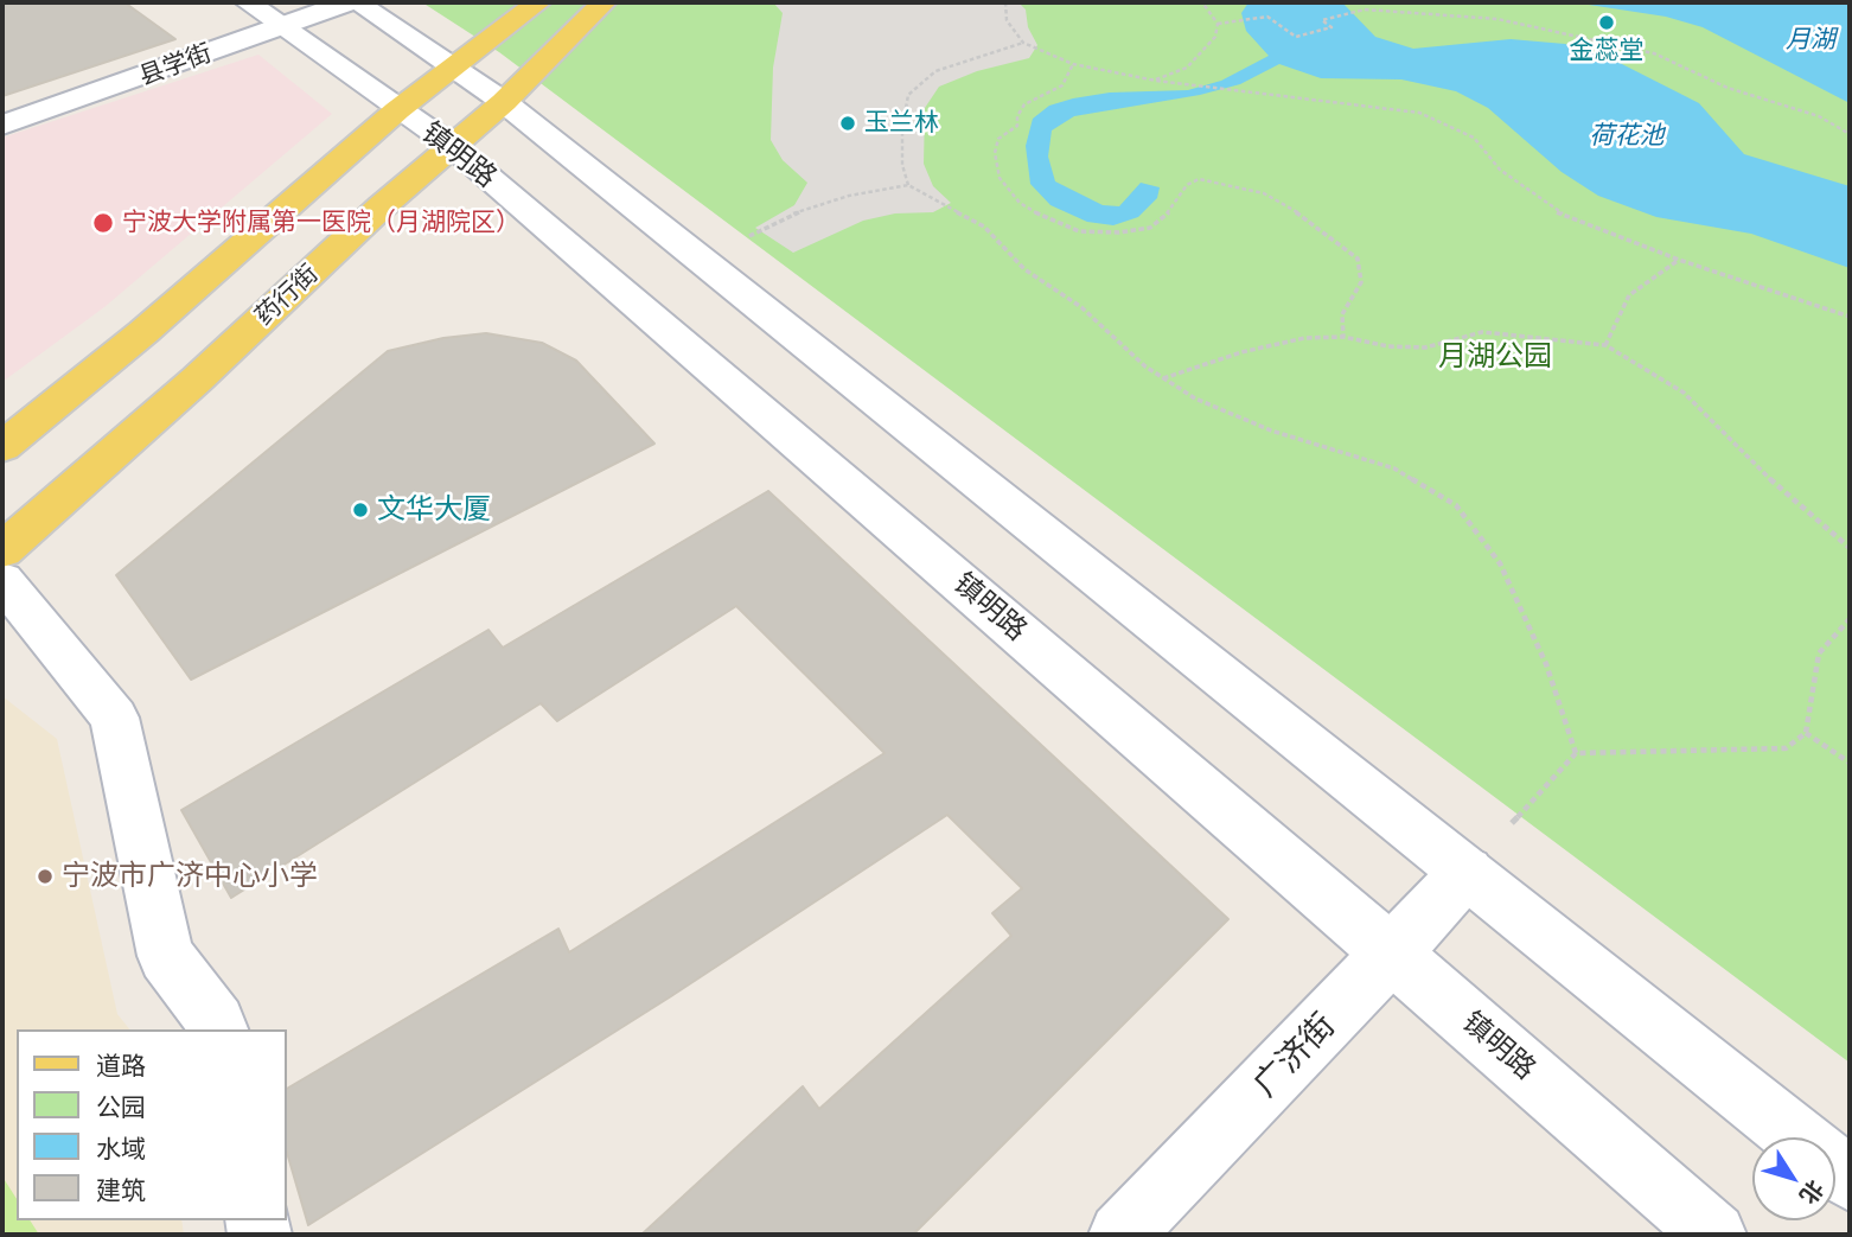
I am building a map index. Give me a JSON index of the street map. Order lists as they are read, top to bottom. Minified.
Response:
{"streets":{"main road":["县学街","镇明路","药行街","广济街"]},"crossings":[["县学街","镇明路"],["镇明路","药行街"],["镇明路","广济街"]],"water":["月湖","荷花池"],"parks":["月湖公园"],"places":["金蕊堂","玉兰林","宁波大学附属第一医院（月湖院区）","文华大厦","宁波市广济中心小学"],"legend":["道路","公园","水域","建筑"],"north":"bottom right"}
